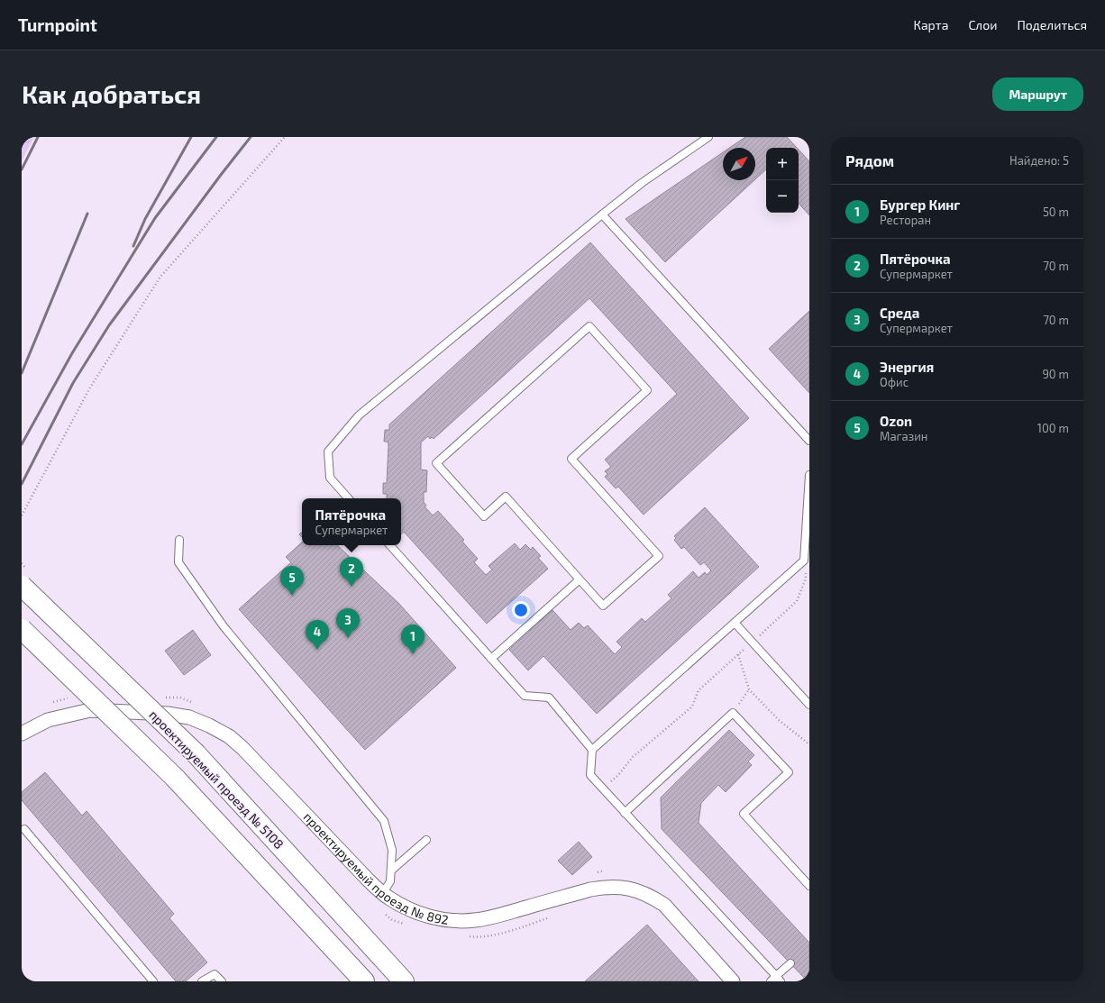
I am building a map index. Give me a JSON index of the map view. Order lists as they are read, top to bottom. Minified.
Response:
{"streets":{"main road":["проектируемый проезд № 5108"],"street":["проектируемый проезд № 892"]},"north":"top right","page":{"header":"Turnpoint","nav":["Карта","Слои","Поделиться"],"buttons":"Маршрут","title":"Как добраться","heading":["Рядом","Найдено: 5"],"map_buttons":["+","−"],"list":[{"mark":"1","name":"Бургер Кинг","note":"Ресторан","value":"50 m"},{"mark":"2","name":"Пятёрочка","note":"Супермаркет","value":"70 m"},{"mark":"3","name":"Среда","note":"Супермаркет","value":"70 m"},{"mark":"4","name":"Энергия","note":"Офис","value":"90 m"},{"mark":"5","name":"Ozon","note":"Магазин","value":"100 m"}],"popup":["Пятёрочка","Супермаркет"],"pins":["2","5","3","4","1"]}}
